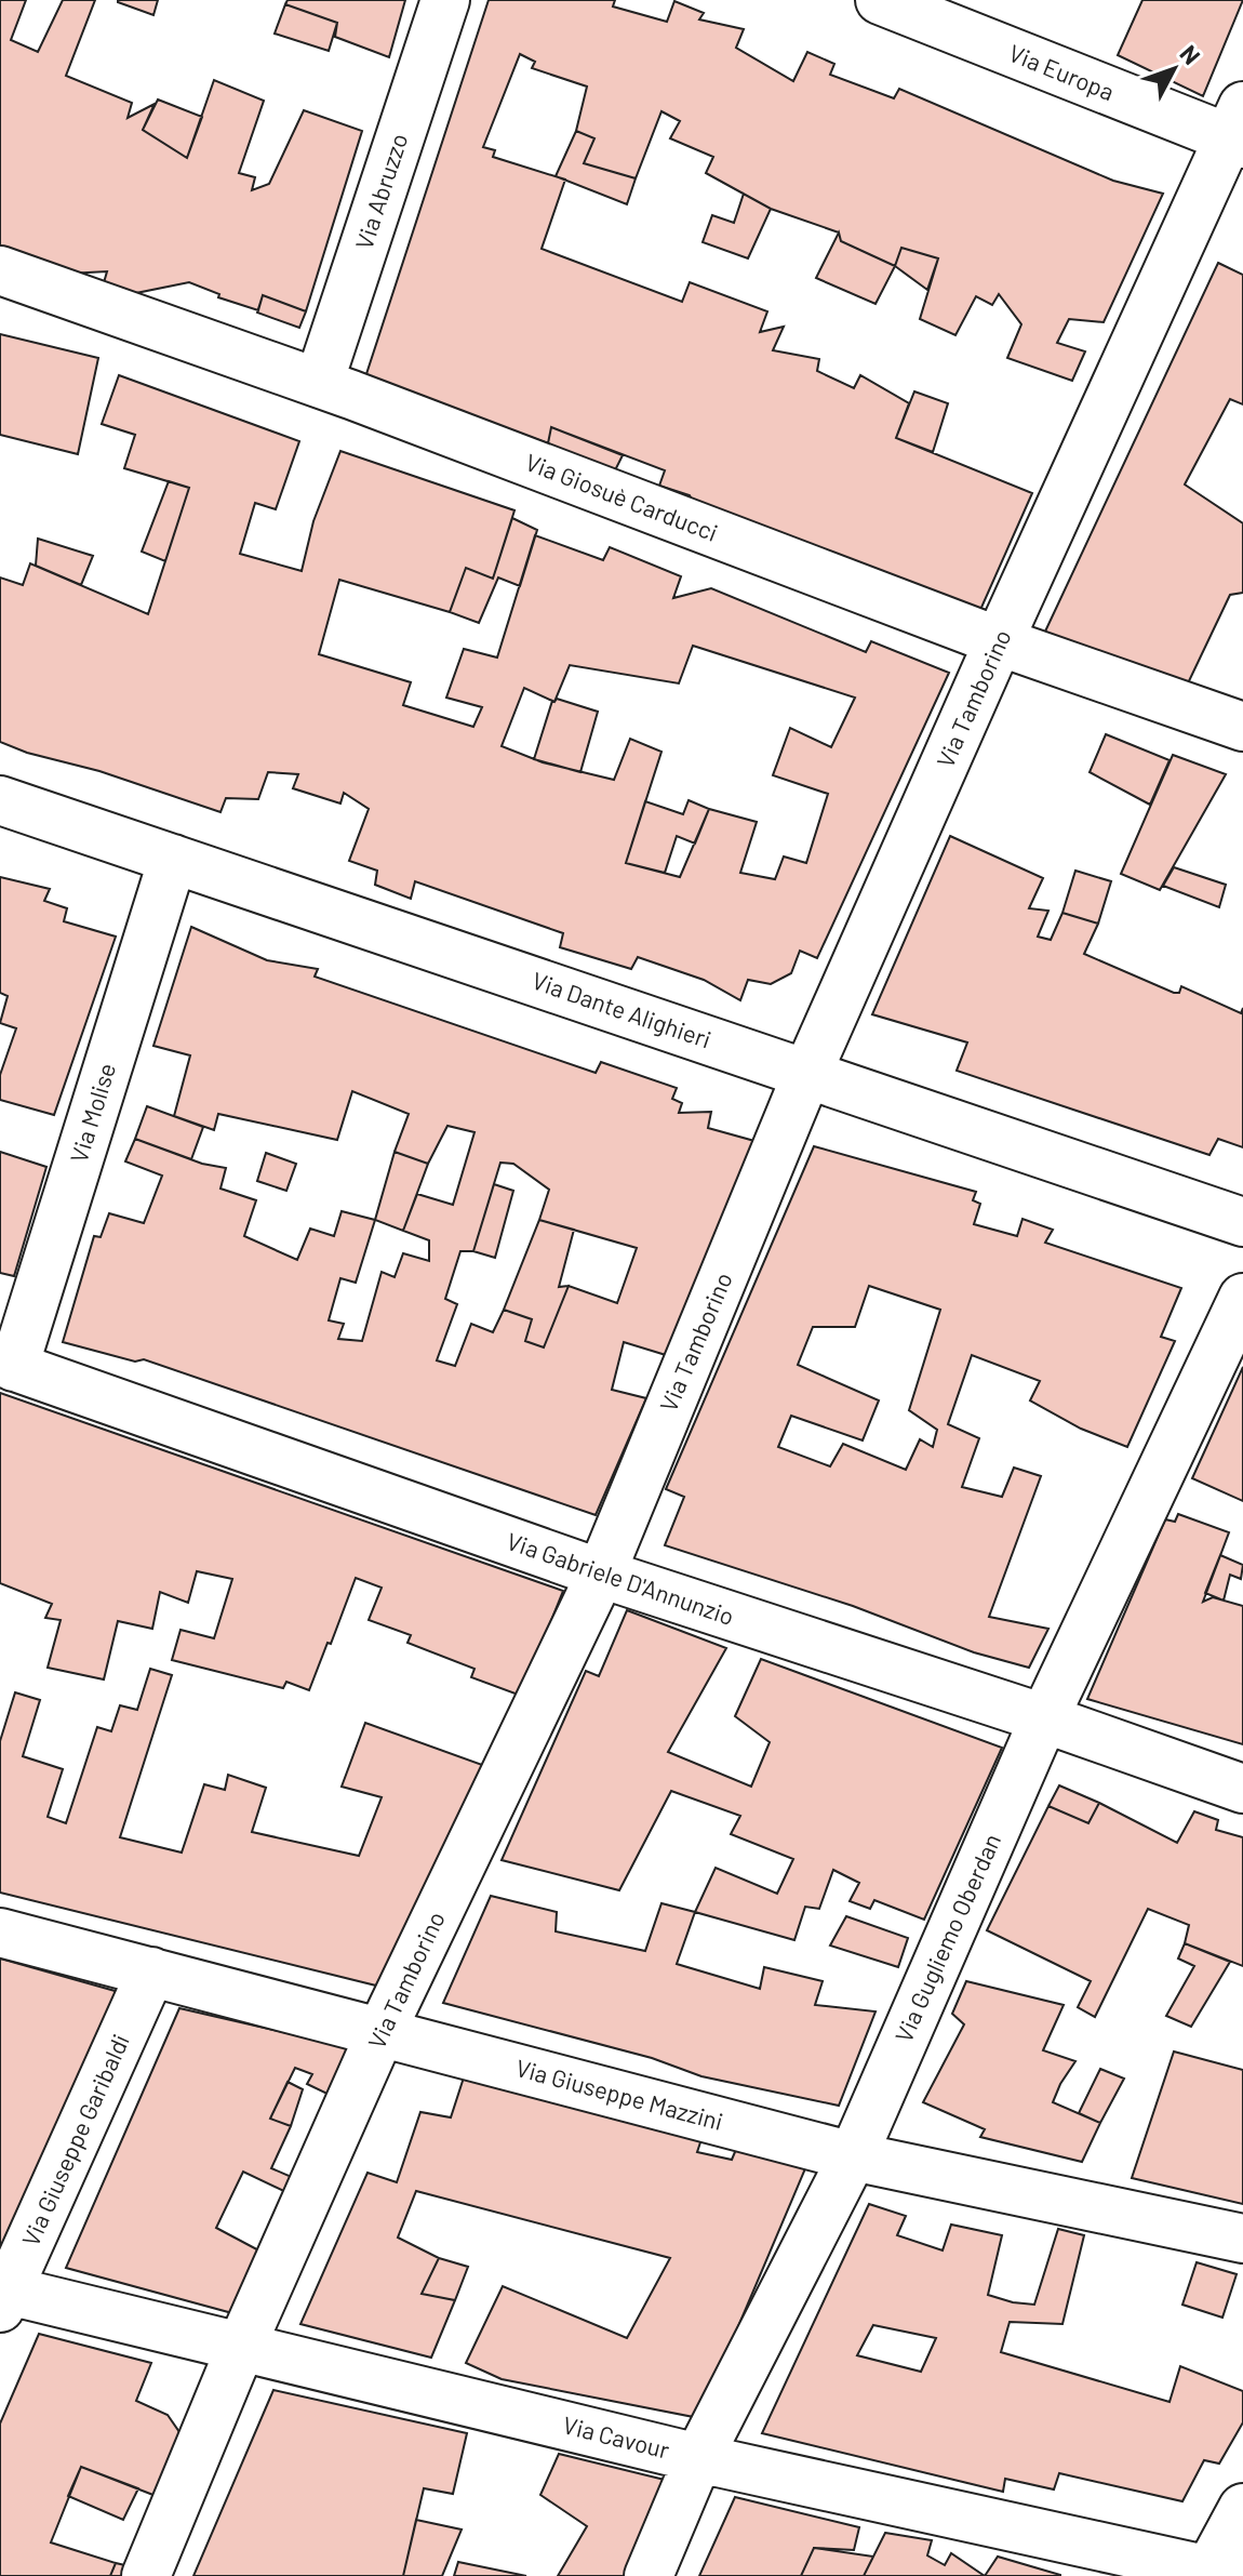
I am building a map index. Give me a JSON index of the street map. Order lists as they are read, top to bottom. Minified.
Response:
{"streets":{"street":["Via Europa","Via Abruzzo","Via Giosuè Carducci","Via Tamborino","Via Dante Alighieri","Via Molise","Via Gabriele D'Annunzio","Via Gugliemo Oberdan","Via Giuseppe Mazzini","Via Giuseppe Garibaldi","Via Cavour"]},"crossings":[["Via Europa","Via Tamborino"],["Via Abruzzo","Via Giosuè Carducci"],["Via Giosuè Carducci","Via Tamborino"],["Via Tamborino","Via Dante Alighieri"],["Via Tamborino","Via Gabriele D'Annunzio"],["Via Tamborino","Via Giuseppe Mazzini"],["Via Tamborino","Via Cavour"],["Via Dante Alighieri","Via Molise"],["Via Molise","Via Gabriele D'Annunzio"],["Via Gabriele D'Annunzio","Via Gugliemo Oberdan"],["Via Gugliemo Oberdan","Via Giuseppe Mazzini"],["Via Gugliemo Oberdan","Via Cavour"],["Via Giuseppe Mazzini","Via Giuseppe Garibaldi"],["Via Giuseppe Garibaldi","Via Cavour"]],"north":"top right"}
